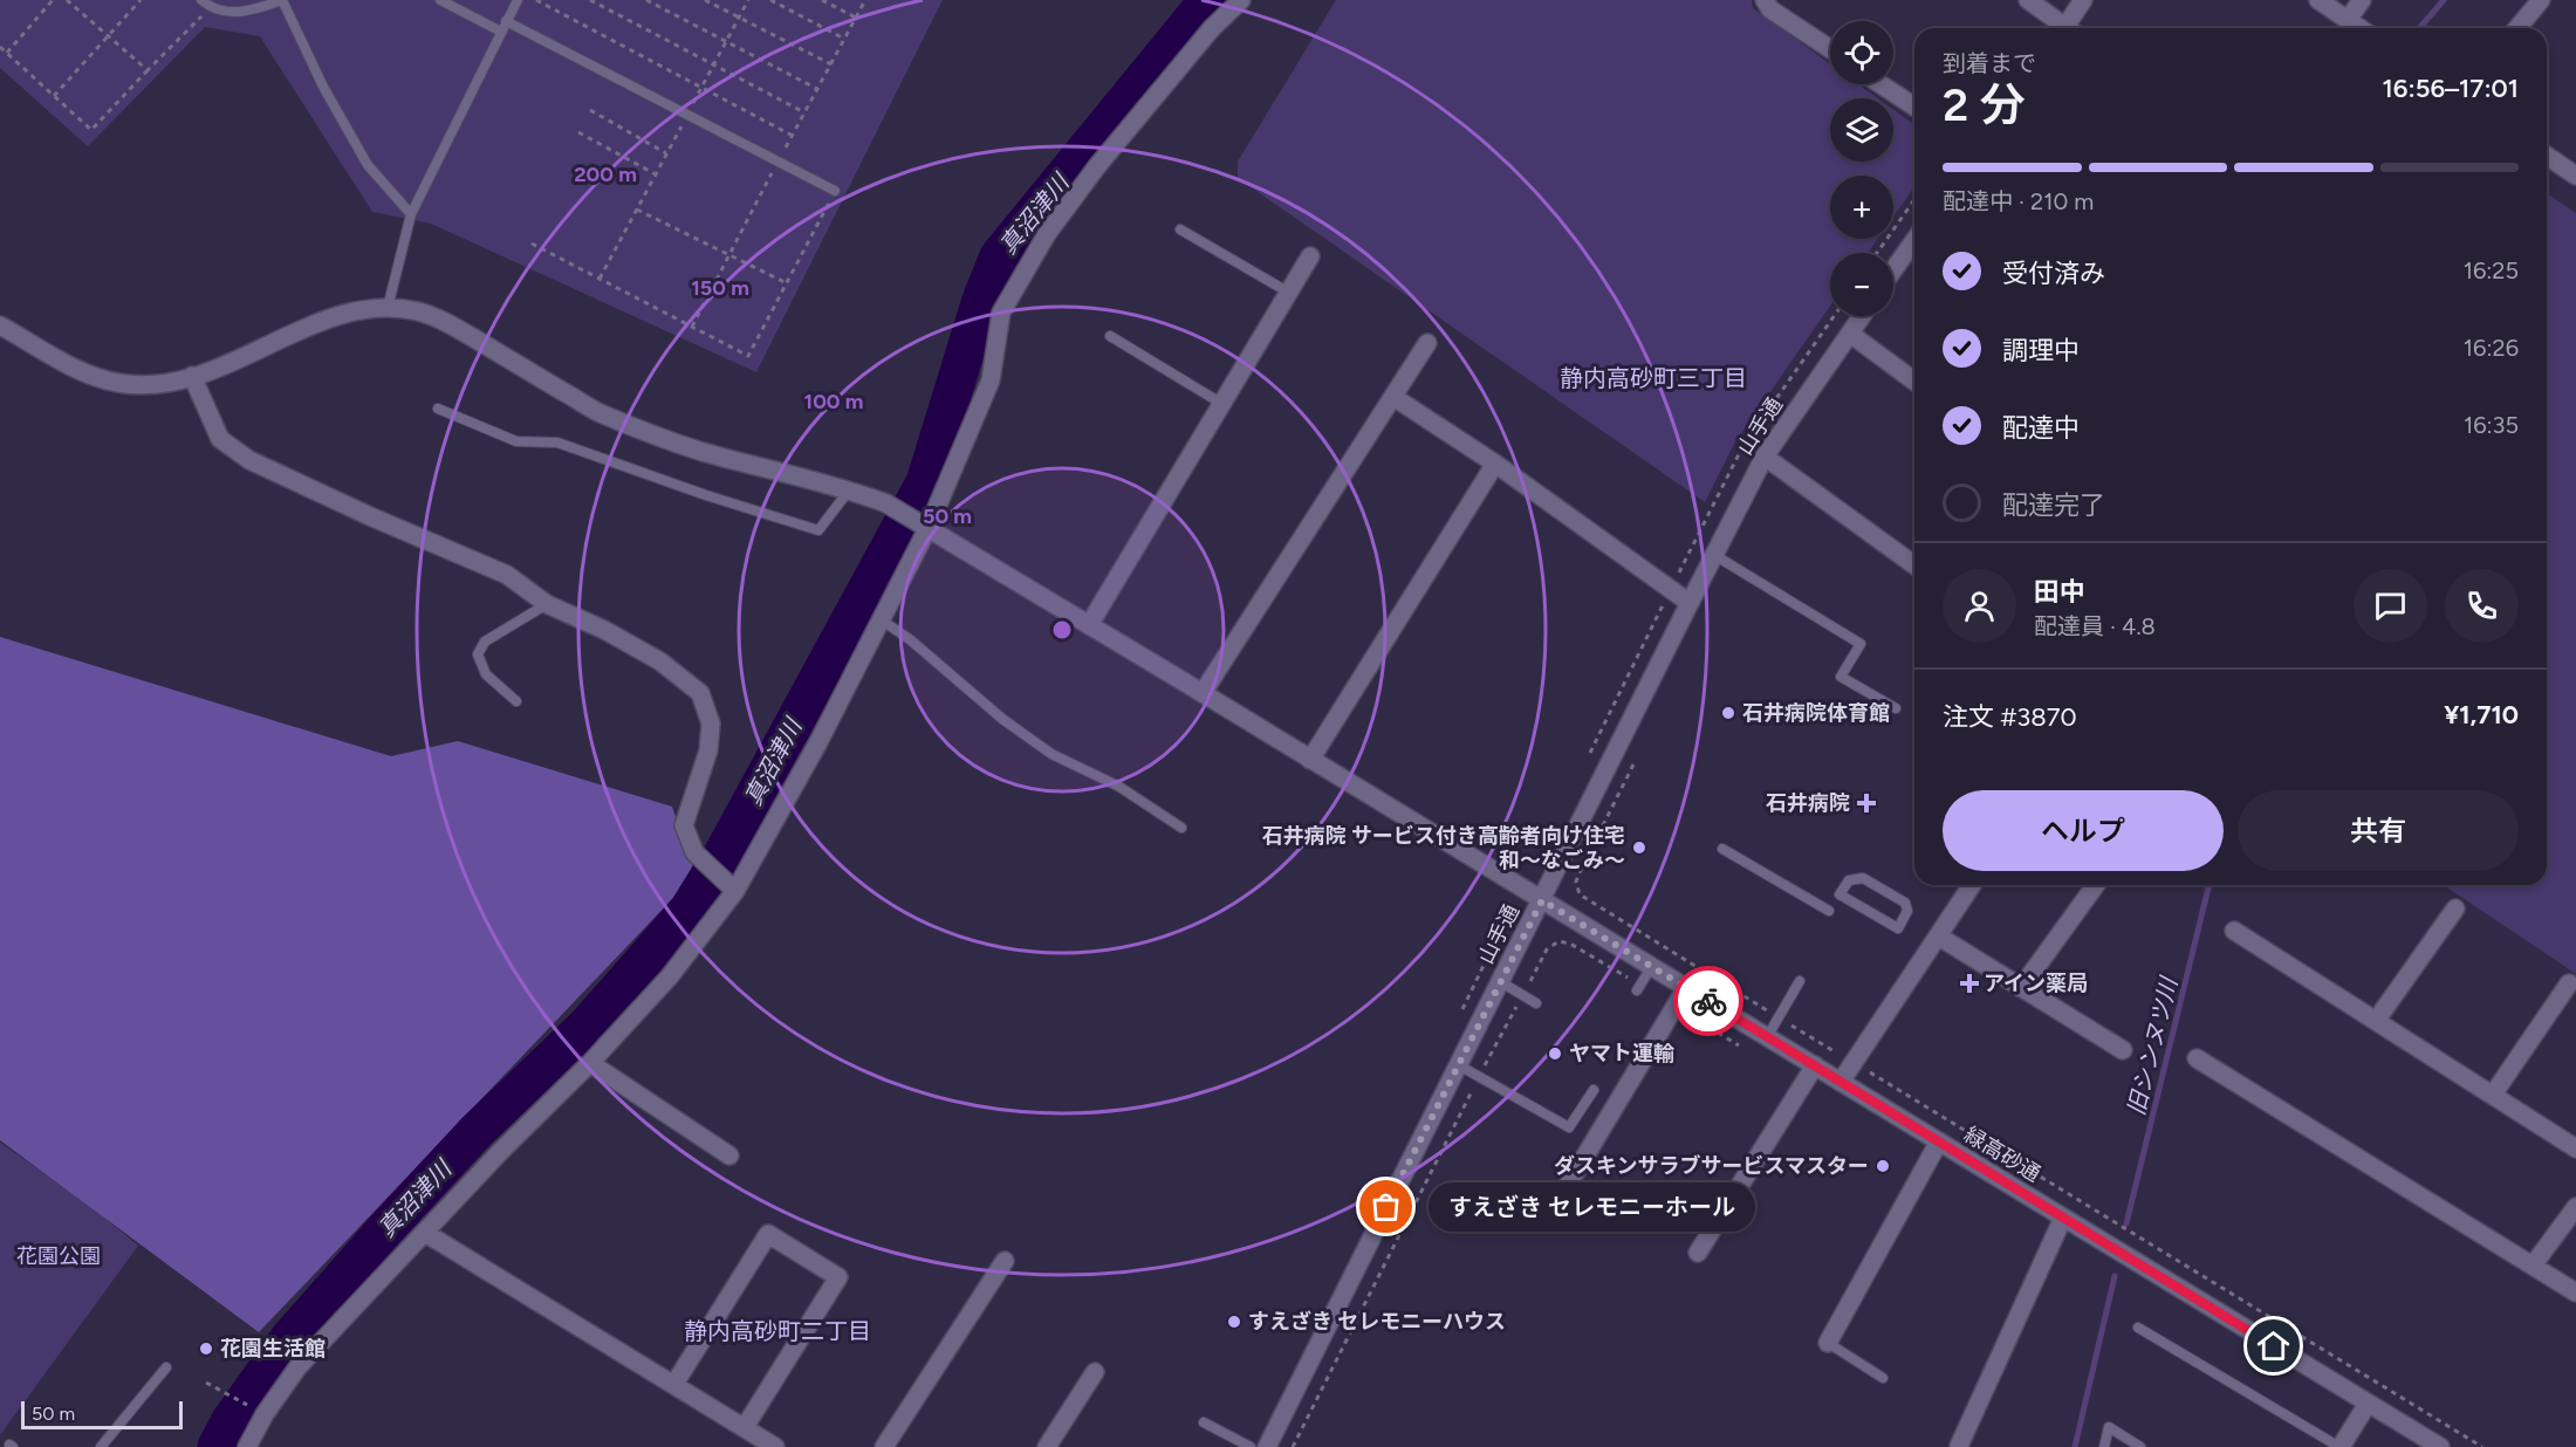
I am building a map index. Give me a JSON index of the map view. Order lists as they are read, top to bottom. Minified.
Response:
{"streets":{"street":["山手通","緑高砂通"]},"crossings":[["山手通","緑高砂通"]],"districts":["静内高砂町三丁目","静内高砂町二丁目"],"water":["真沼津川","旧シンヌツ川"],"parks":["花園公園"],"places":{"other":["石井病院体育館","石井病院 サービス付き高齢者向け住宅 和～なごみ～","ヤマト運輸","ダスキンサラブサービスマスター","すえざき セレモニーホール","すえざき セレモニーハウス","花園生活館"],"health":["石井病院","アイン薬局"]},"scale_bar":"50 m","page":{"map_buttons":["+","−"],"heading":["2 分","到着まで","16:56–17:01"],"panel":["田中","配達員 · 4.8","注文 #3870","¥1,710"],"bar":"配達中 · 210 m","list":[["受付済み","16:25"],["調理中","16:26"],["配達中","16:35"],"配達完了"],"buttons":["ヘルプ","共有"],"bubble":"すえざき セレモニーホール","scale":"50 m"},"rings":["200 m","150 m","100 m","50 m"]}
